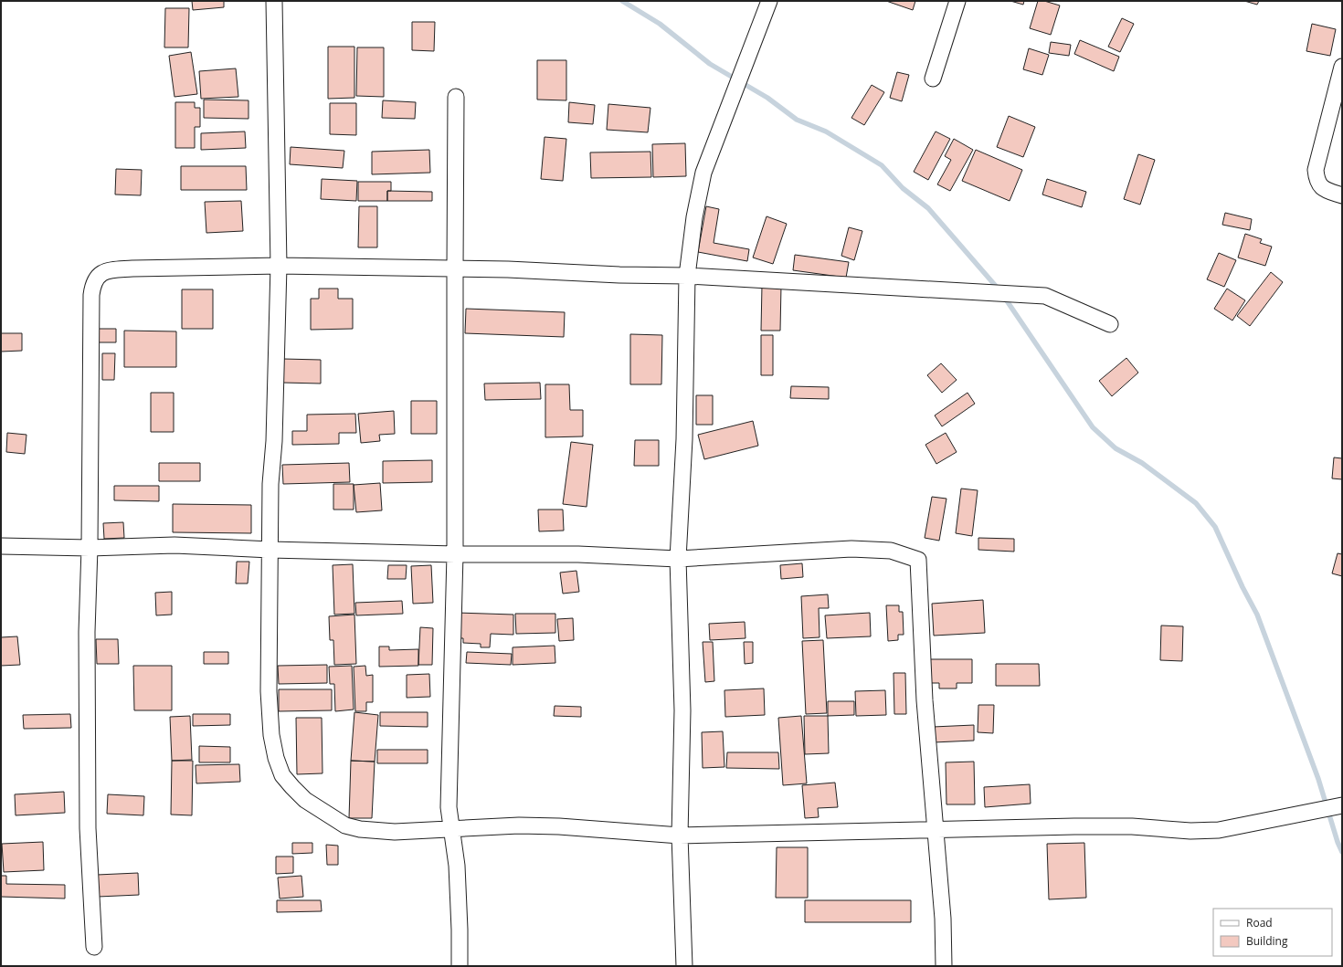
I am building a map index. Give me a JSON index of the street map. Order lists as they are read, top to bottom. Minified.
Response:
{"legend":["Road","Building"]}
